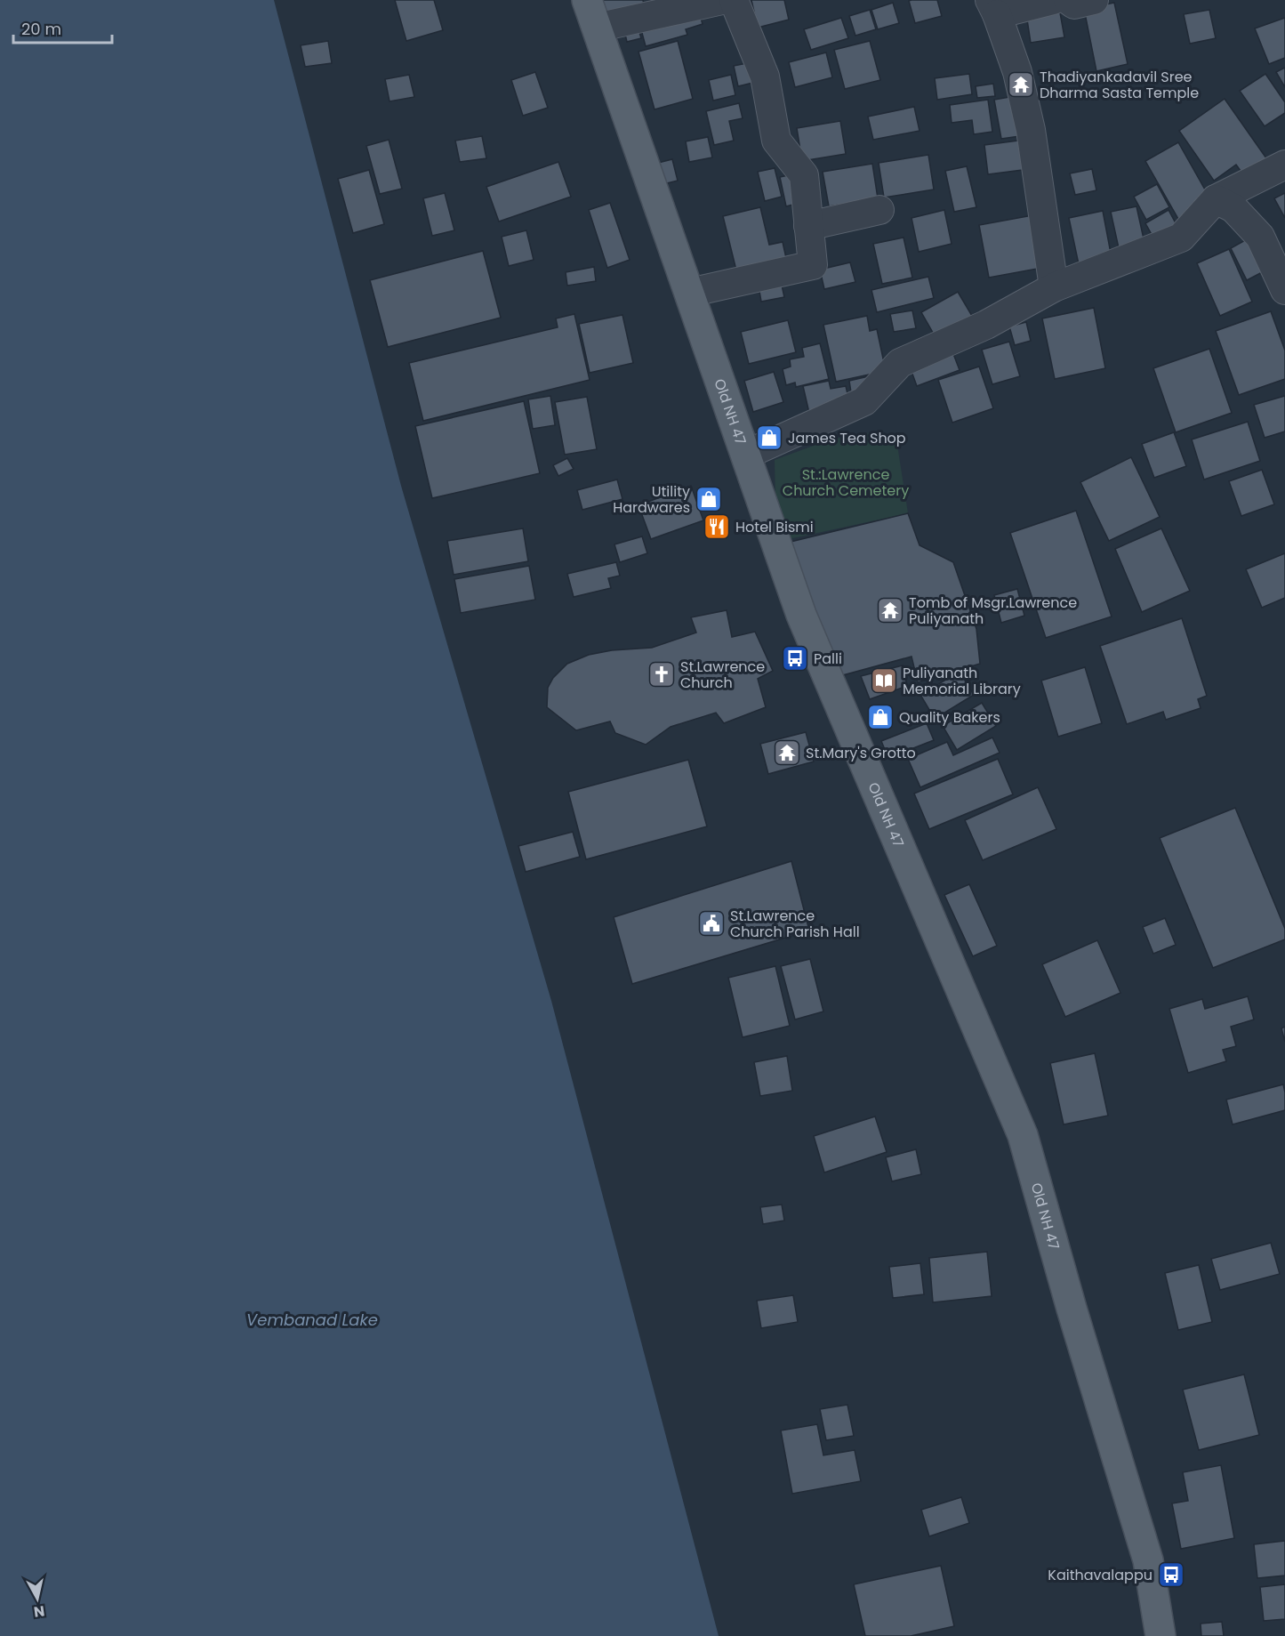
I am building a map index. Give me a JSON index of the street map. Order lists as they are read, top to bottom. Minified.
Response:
{"streets":{"main road":["Old NH 47"]},"water":["Vembanad Lake"],"parks":["St.:Lawrence Church Cemetery"],"places":{"temple":["Thadiyankadavil Sree Dharma Sasta Temple","Tomb of Msgr.Lawrence Puliyanath","St.Mary's Grotto"],"shop":["James Tea Shop","Utility Hardwares","Quality Bakers"],"restaurant":["Hotel Bismi"],"bus stop":["Palli","Kaithavalappu"],"church":["St.Lawrence Church"],"library":["Puliyanath Memorial Library"],"public building":["St.Lawrence Church Parish Hall"]},"scale_bar":"20 m","north":"bottom"}
